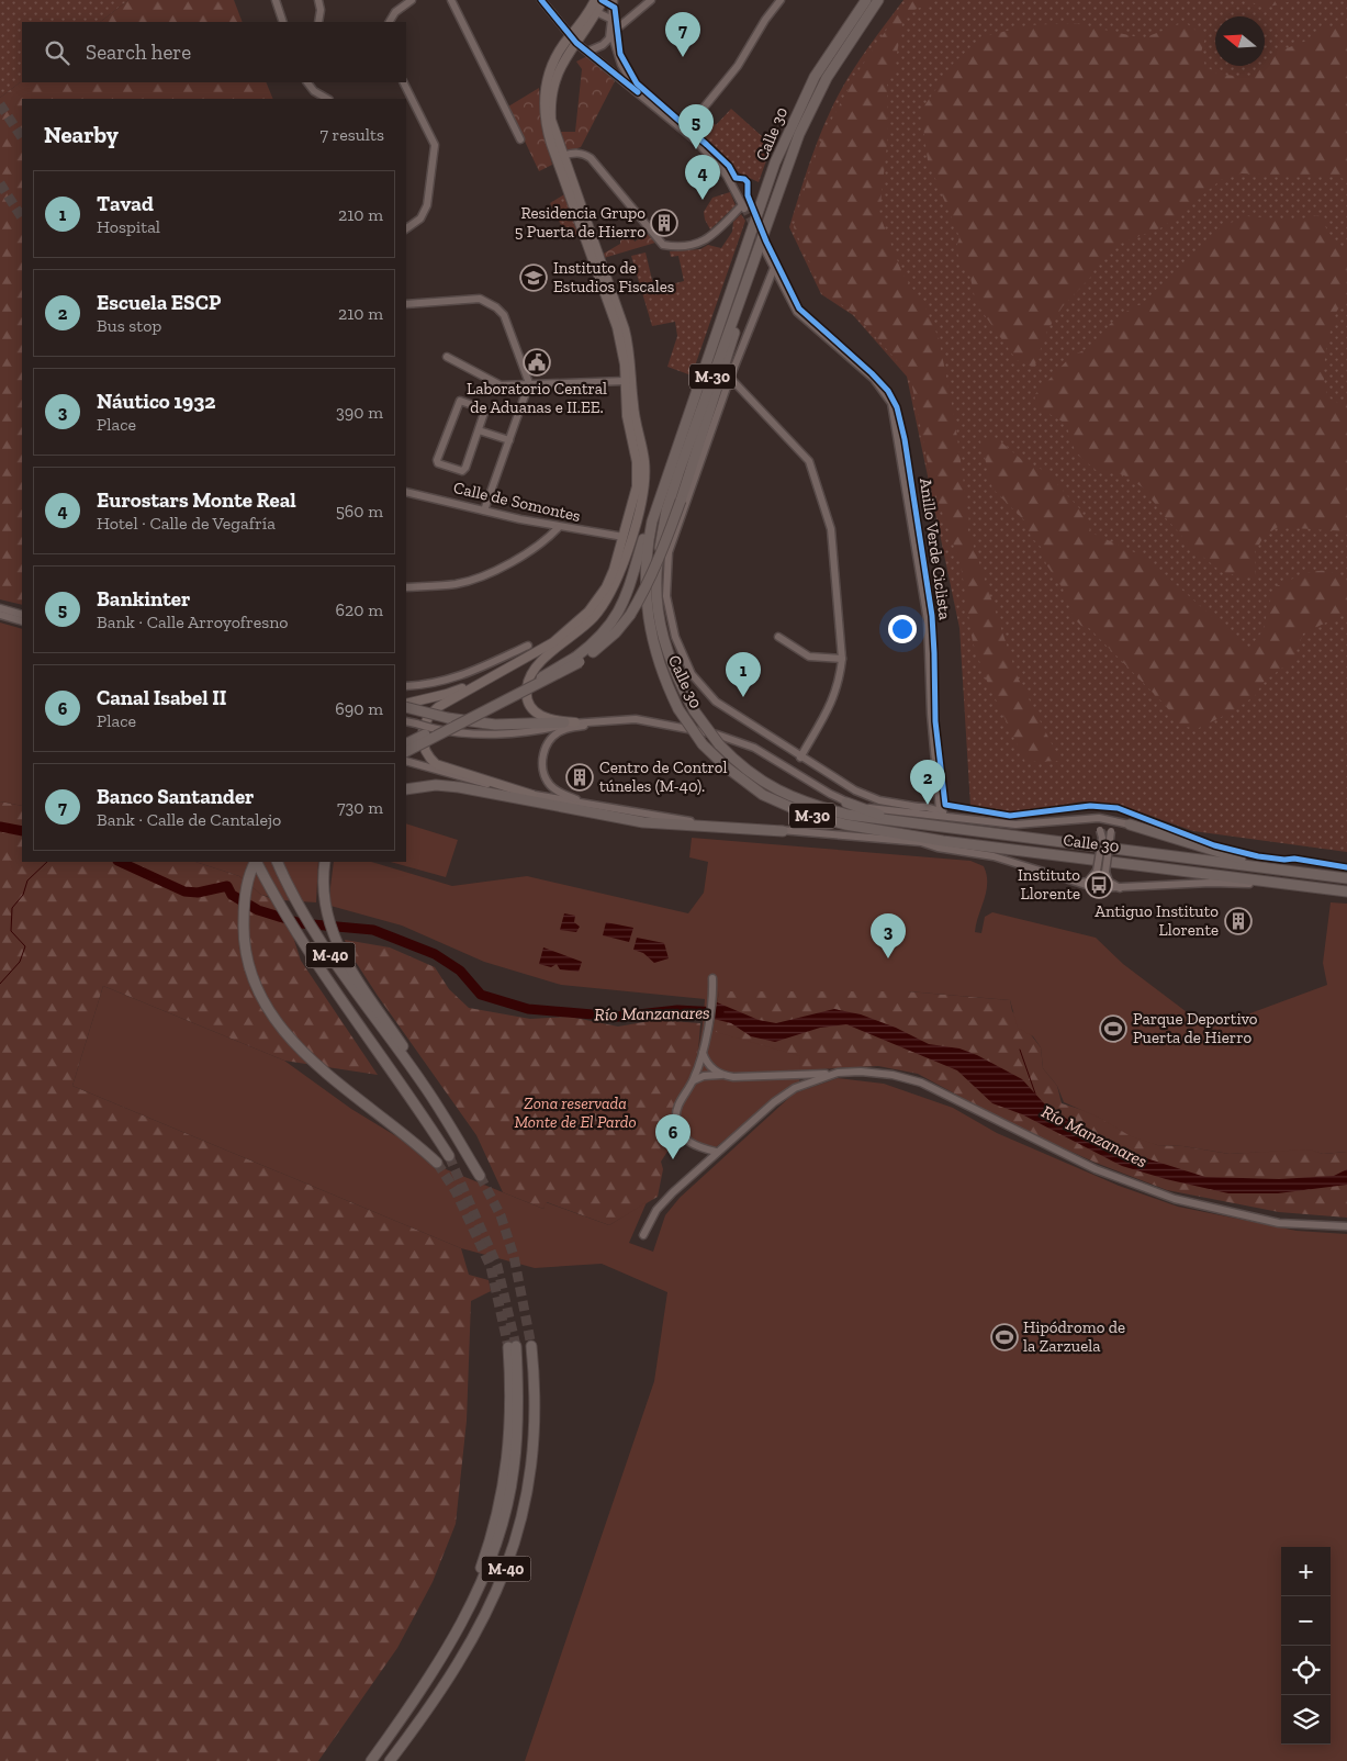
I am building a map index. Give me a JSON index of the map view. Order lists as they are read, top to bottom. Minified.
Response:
{"streets":{"highway":["Calle 30","M-30","M-40"],"street":["Calle de Somontes"],"cycle path":["Anillo Verde Ciclista"]},"water":["Río Manzanares"],"parks":["Zona reservada Monte de El Pardo"],"places":{"building":["Residencia Grupo 5 Puerta de Hierro","Centro de Control túneles (M-40).","Antiguo Instituto Llorente"],"school or university":["Instituto de Estudios Fiscales"],"public building":["Laboratorio Central de Aduanas e II.EE."],"bus stop":["Instituto Llorente"],"sports":["Parque Deportivo Puerta de Hierro","Hipódromo de la Zarzuela"]},"north":"left","page":{"pins":["7","5","4","1","2","3","6"],"search":"Search here","heading":["Nearby","7 results"],"list":[{"mark":"1","name":"Tavad","note":"Hospital","value":"210 m"},{"mark":"2","name":"Escuela ESCP","note":"Bus stop","value":"210 m"},{"mark":"3","name":"Náutico 1932","note":"Place","value":"390 m"},{"mark":"4","name":"Eurostars Monte Real","note":"Hotel · Calle de Vegafría","value":"560 m"},{"mark":"5","name":"Bankinter","note":"Bank · Calle Arroyofresno","value":"620 m"},{"mark":"6","name":"Canal Isabel II","note":"Place","value":"690 m"},{"mark":"7","name":"Banco Santander","note":"Bank · Calle de Cantalejo","value":"730 m"}],"map_buttons":["+","−"]}}
